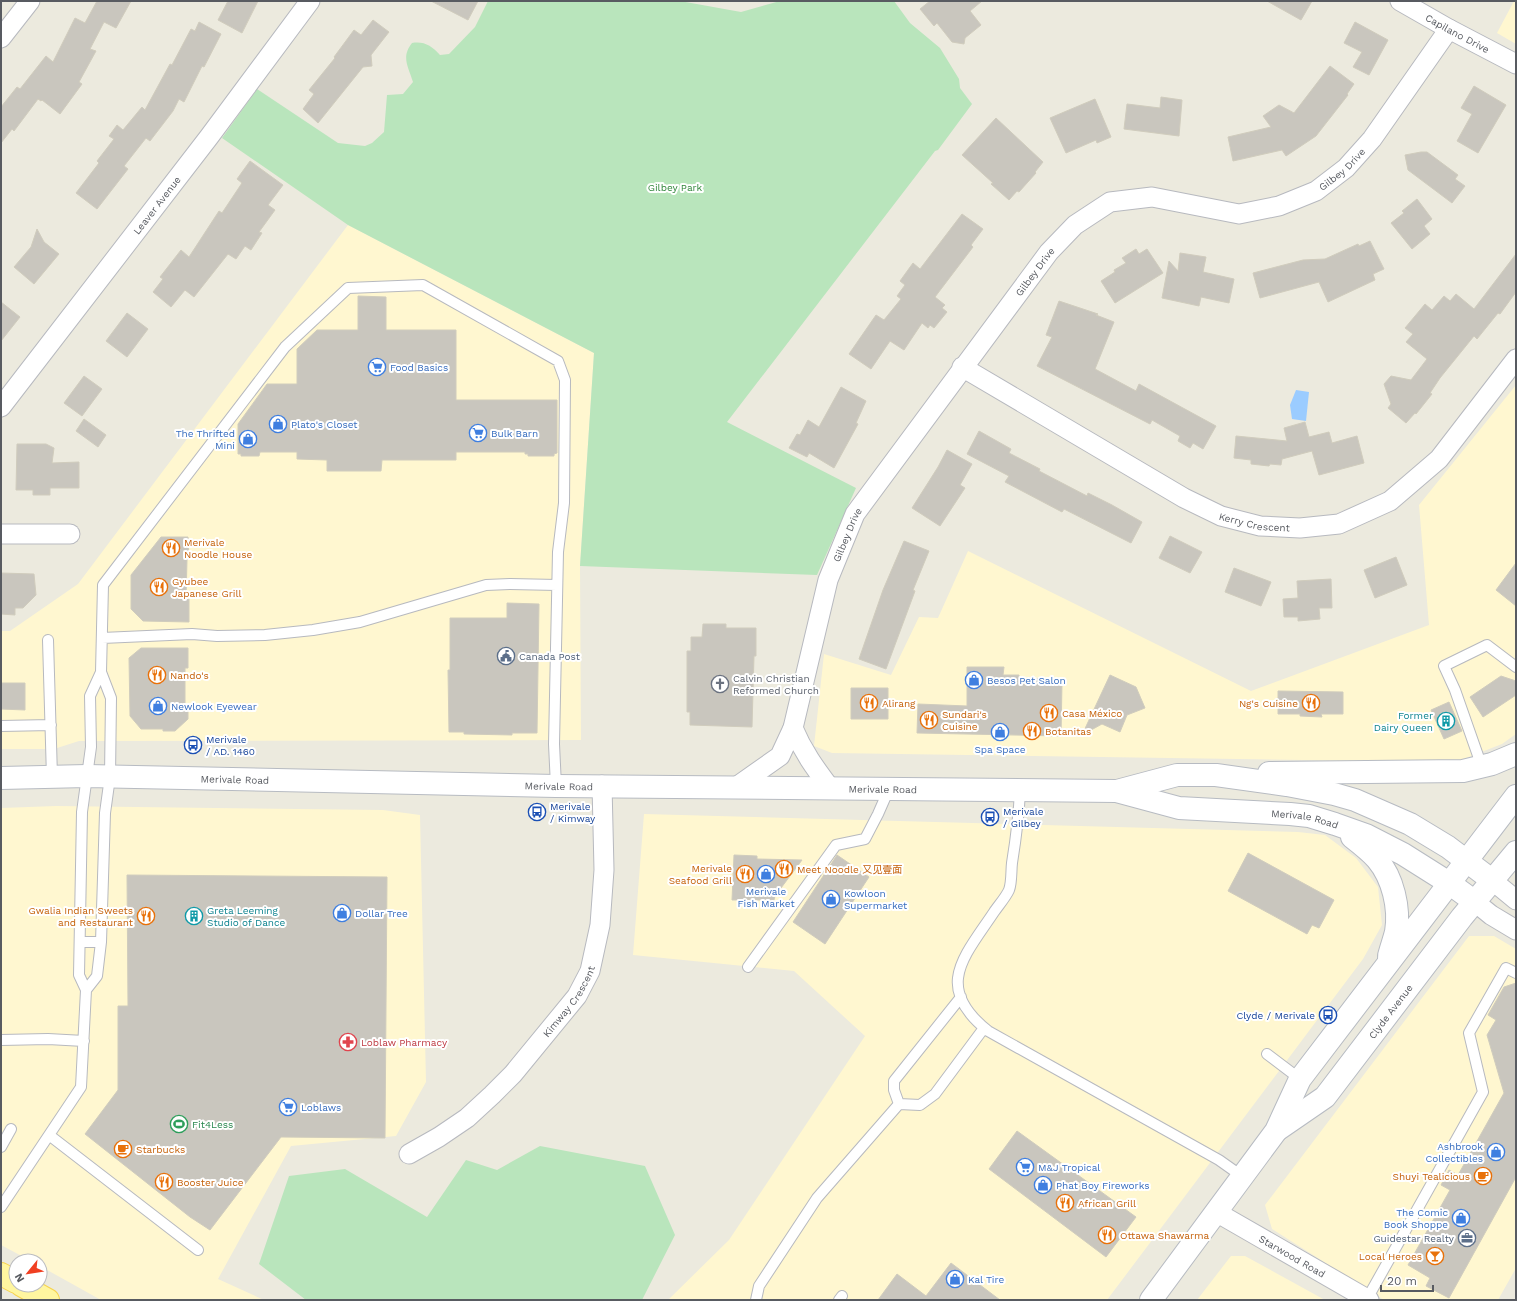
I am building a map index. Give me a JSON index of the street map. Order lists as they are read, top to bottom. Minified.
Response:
{"streets":{"main road":["Merivale Road","Clyde Avenue"],"street":["Capilano Drive","Gilbey Drive","Leaver Avenue","Kerry Crescent","Kimway Crescent","Starwood Road"]},"crossings":[["Capilano Drive","Gilbey Drive"],["Gilbey Drive","Kerry Crescent"],["Gilbey Drive","Merivale Road"],["Merivale Road","Kimway Crescent"],["Merivale Road","Clyde Avenue"],["Clyde Avenue","Starwood Road"]],"parks":["Gilbey Park"],"places":{"supermarket":["Food Basics","Bulk Barn","Loblaws","M&J Tropical"],"shop":["Plato's Closet","The Thrifted Mini","Besos Pet Salon","Newlook Eyewear","Spa Space","Merivale Fish Market","Kowloon Supermarket","Dollar Tree","Ashbrook Collectibles","Phat Boy Fireworks","The Comic Book Shoppe","Kal Tire"],"restaurant":["Merivale Noodle House","Gyubee Japanese Grill","Nando's","Alirang","Ng's Cuisine","Casa México","Sundari's Cuisine","Botanitas","Meet Noodle 又见壹面","Merivale Seafood Grill","Gwalia Indian Sweets and Restaurant","Booster Juice","African Grill","Ottawa Shawarma"],"public building":["Canada Post"],"church":["Calvin Christian Reformed Church"],"building":["Former Dairy Queen","Greta Leeming Studio of Dance"],"bus stop":["Merivale / AD. 1460","Merivale / Kimway","Merivale / Gilbey","Clyde / Merivale"],"pharmacy":["Loblaw Pharmacy"],"sports":["Fit4Less"],"cafe":["Starbucks","Shuyi Tealicious"],"office":["Guidestar Realty"],"bar":["Local Heroes"]},"scale_bar":"20 m","north":"bottom left"}
